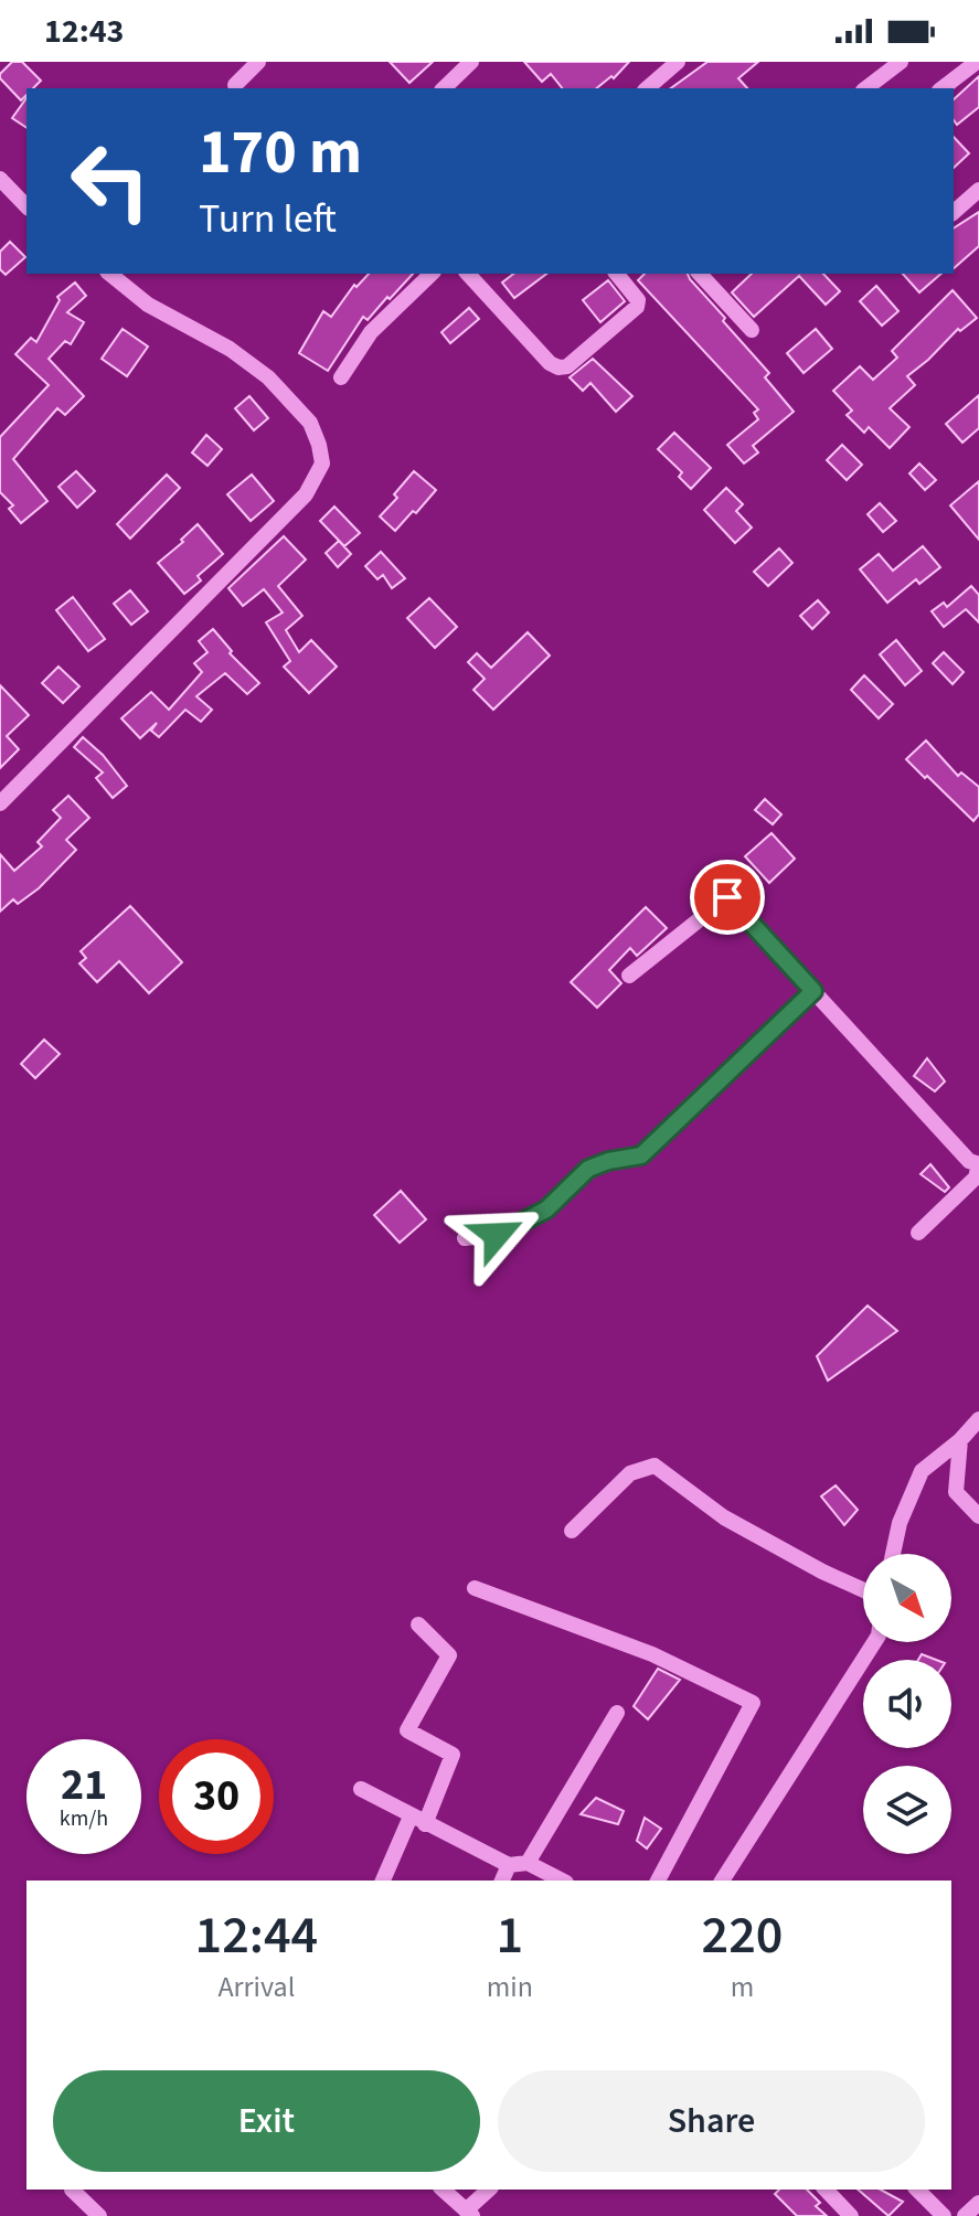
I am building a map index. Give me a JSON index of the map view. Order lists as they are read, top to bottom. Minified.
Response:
{"north":"bottom right","page":{"status":"12:43","turn":["170 m","Turn left"],"speed":"21 km/h","limit":"30","eta":["12:44","Arrival","1","min","220","m"],"buttons":["Exit","Share"]}}
